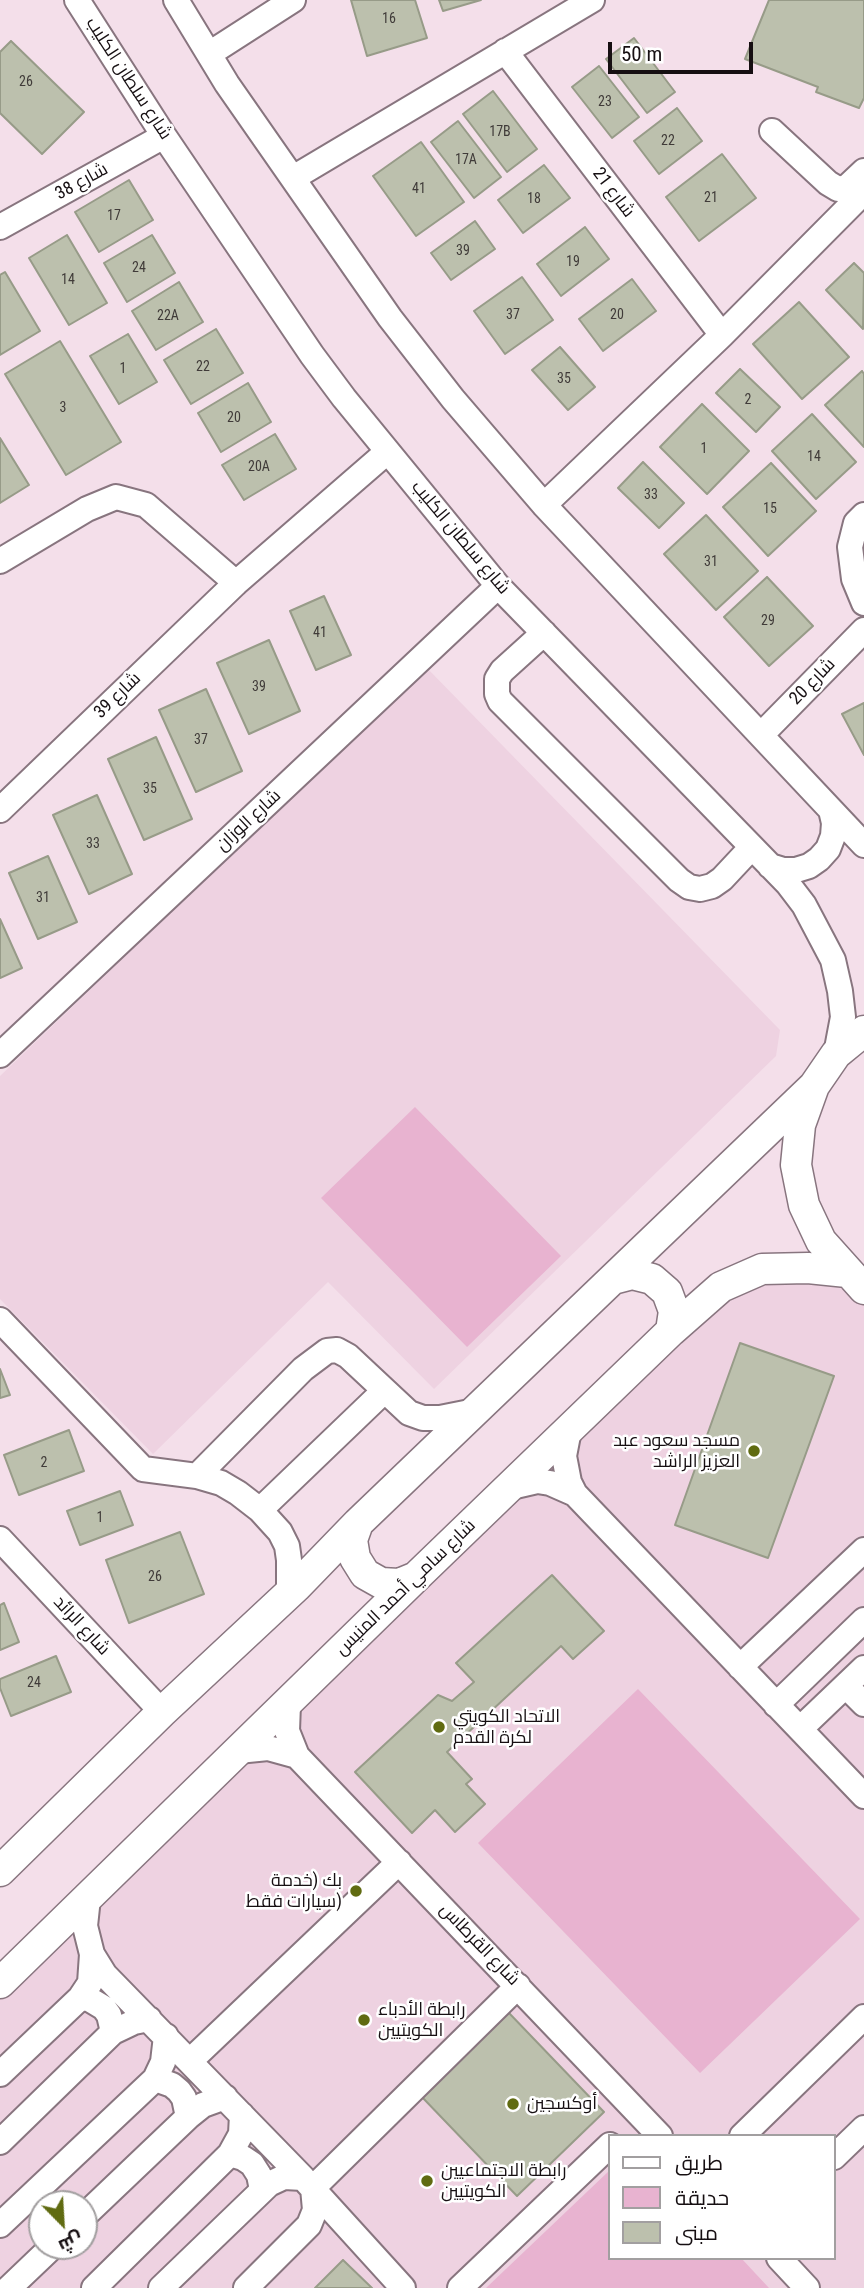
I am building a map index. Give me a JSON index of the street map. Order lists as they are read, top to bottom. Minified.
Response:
{"streets":{"main road":["شارع سامي أحمد المنيس"],"street":["شارع سلطان الكليب","شارع 38","شارع 21","شارع 20","شارع 39","شارع الوزان","شارع الرائد","شارع القرطاس"]},"crossings":[["شارع سلطان الكليب","شارع 38"],["شارع سلطان الكليب","شارع 39"],["شارع سلطان الكليب","شارع الوزان"],["شارع سامي أحمد المنيس","شارع القرطاس"]],"places":["مسجد سعود عبد العزيز الراشد","الاتحاد الكويتي لكرة القدم","بك (خدمة سيارات فقط)","رابطة الأدباء الكويتيين","أوكسجين","رابطة الاجتماعيين الكويتيين"],"house_numbers":["16","26","23","17B","22","17A","41","21","18","17","39","19","24","14","37","20","22A","22","1","35","2","3","20","1","14","20A","33","15","31","29","41","39","37","35","33","31","2","1","26","24"],"legend":["طريق","حديقة","مبنى"],"scale_bar":"50 m","north":"bottom right"}
